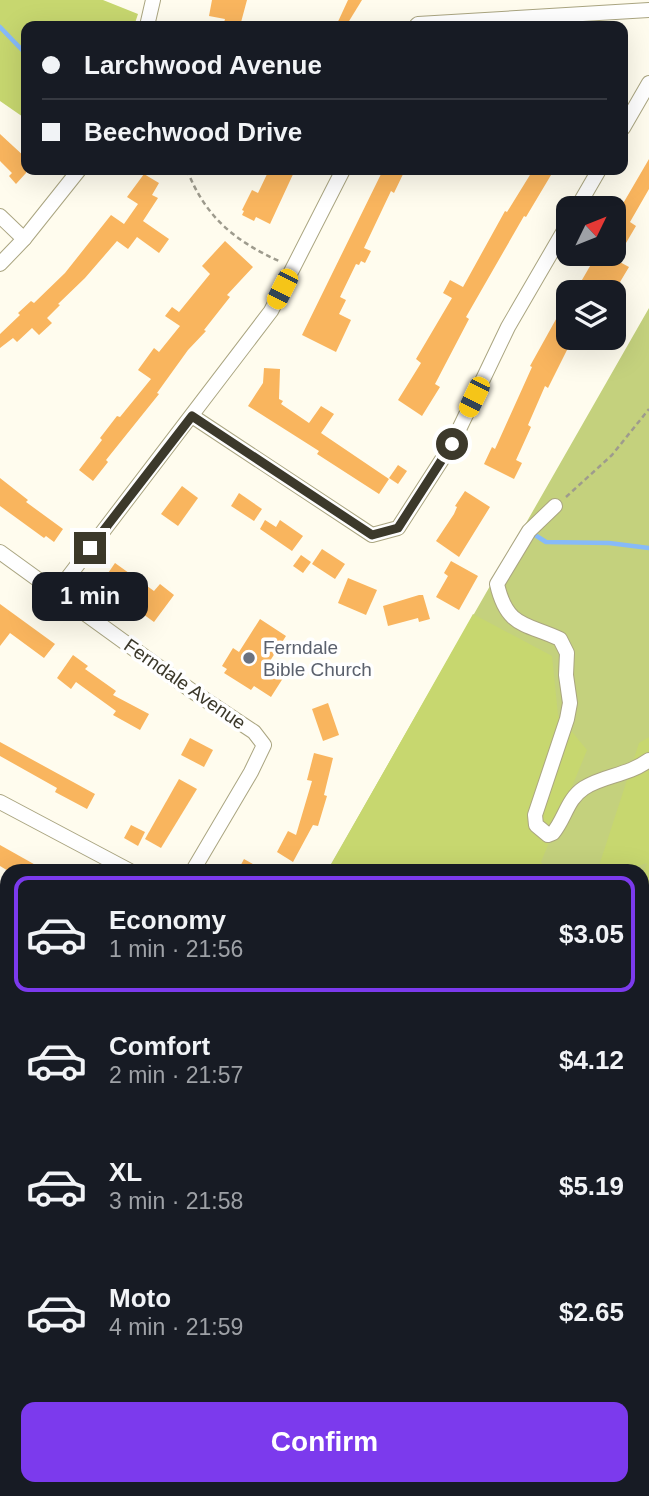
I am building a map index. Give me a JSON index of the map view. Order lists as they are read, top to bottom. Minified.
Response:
{"streets":{"street":["Ferndale Avenue"]},"places":["Ferndale Bible Church"],"north":"top right","page":{"banner":["Larchwood Avenue","Beechwood Drive"],"bubble":"1 min","list":[{"name":"Economy","note":"1 min · 21:56","value":"$3.05"},{"name":"Comfort","note":"2 min · 21:57","value":"$4.12"},{"name":"XL","note":"3 min · 21:58","value":"$5.19"},{"name":"Moto","note":"4 min · 21:59","value":"$2.65"}],"buttons":"Confirm"}}
